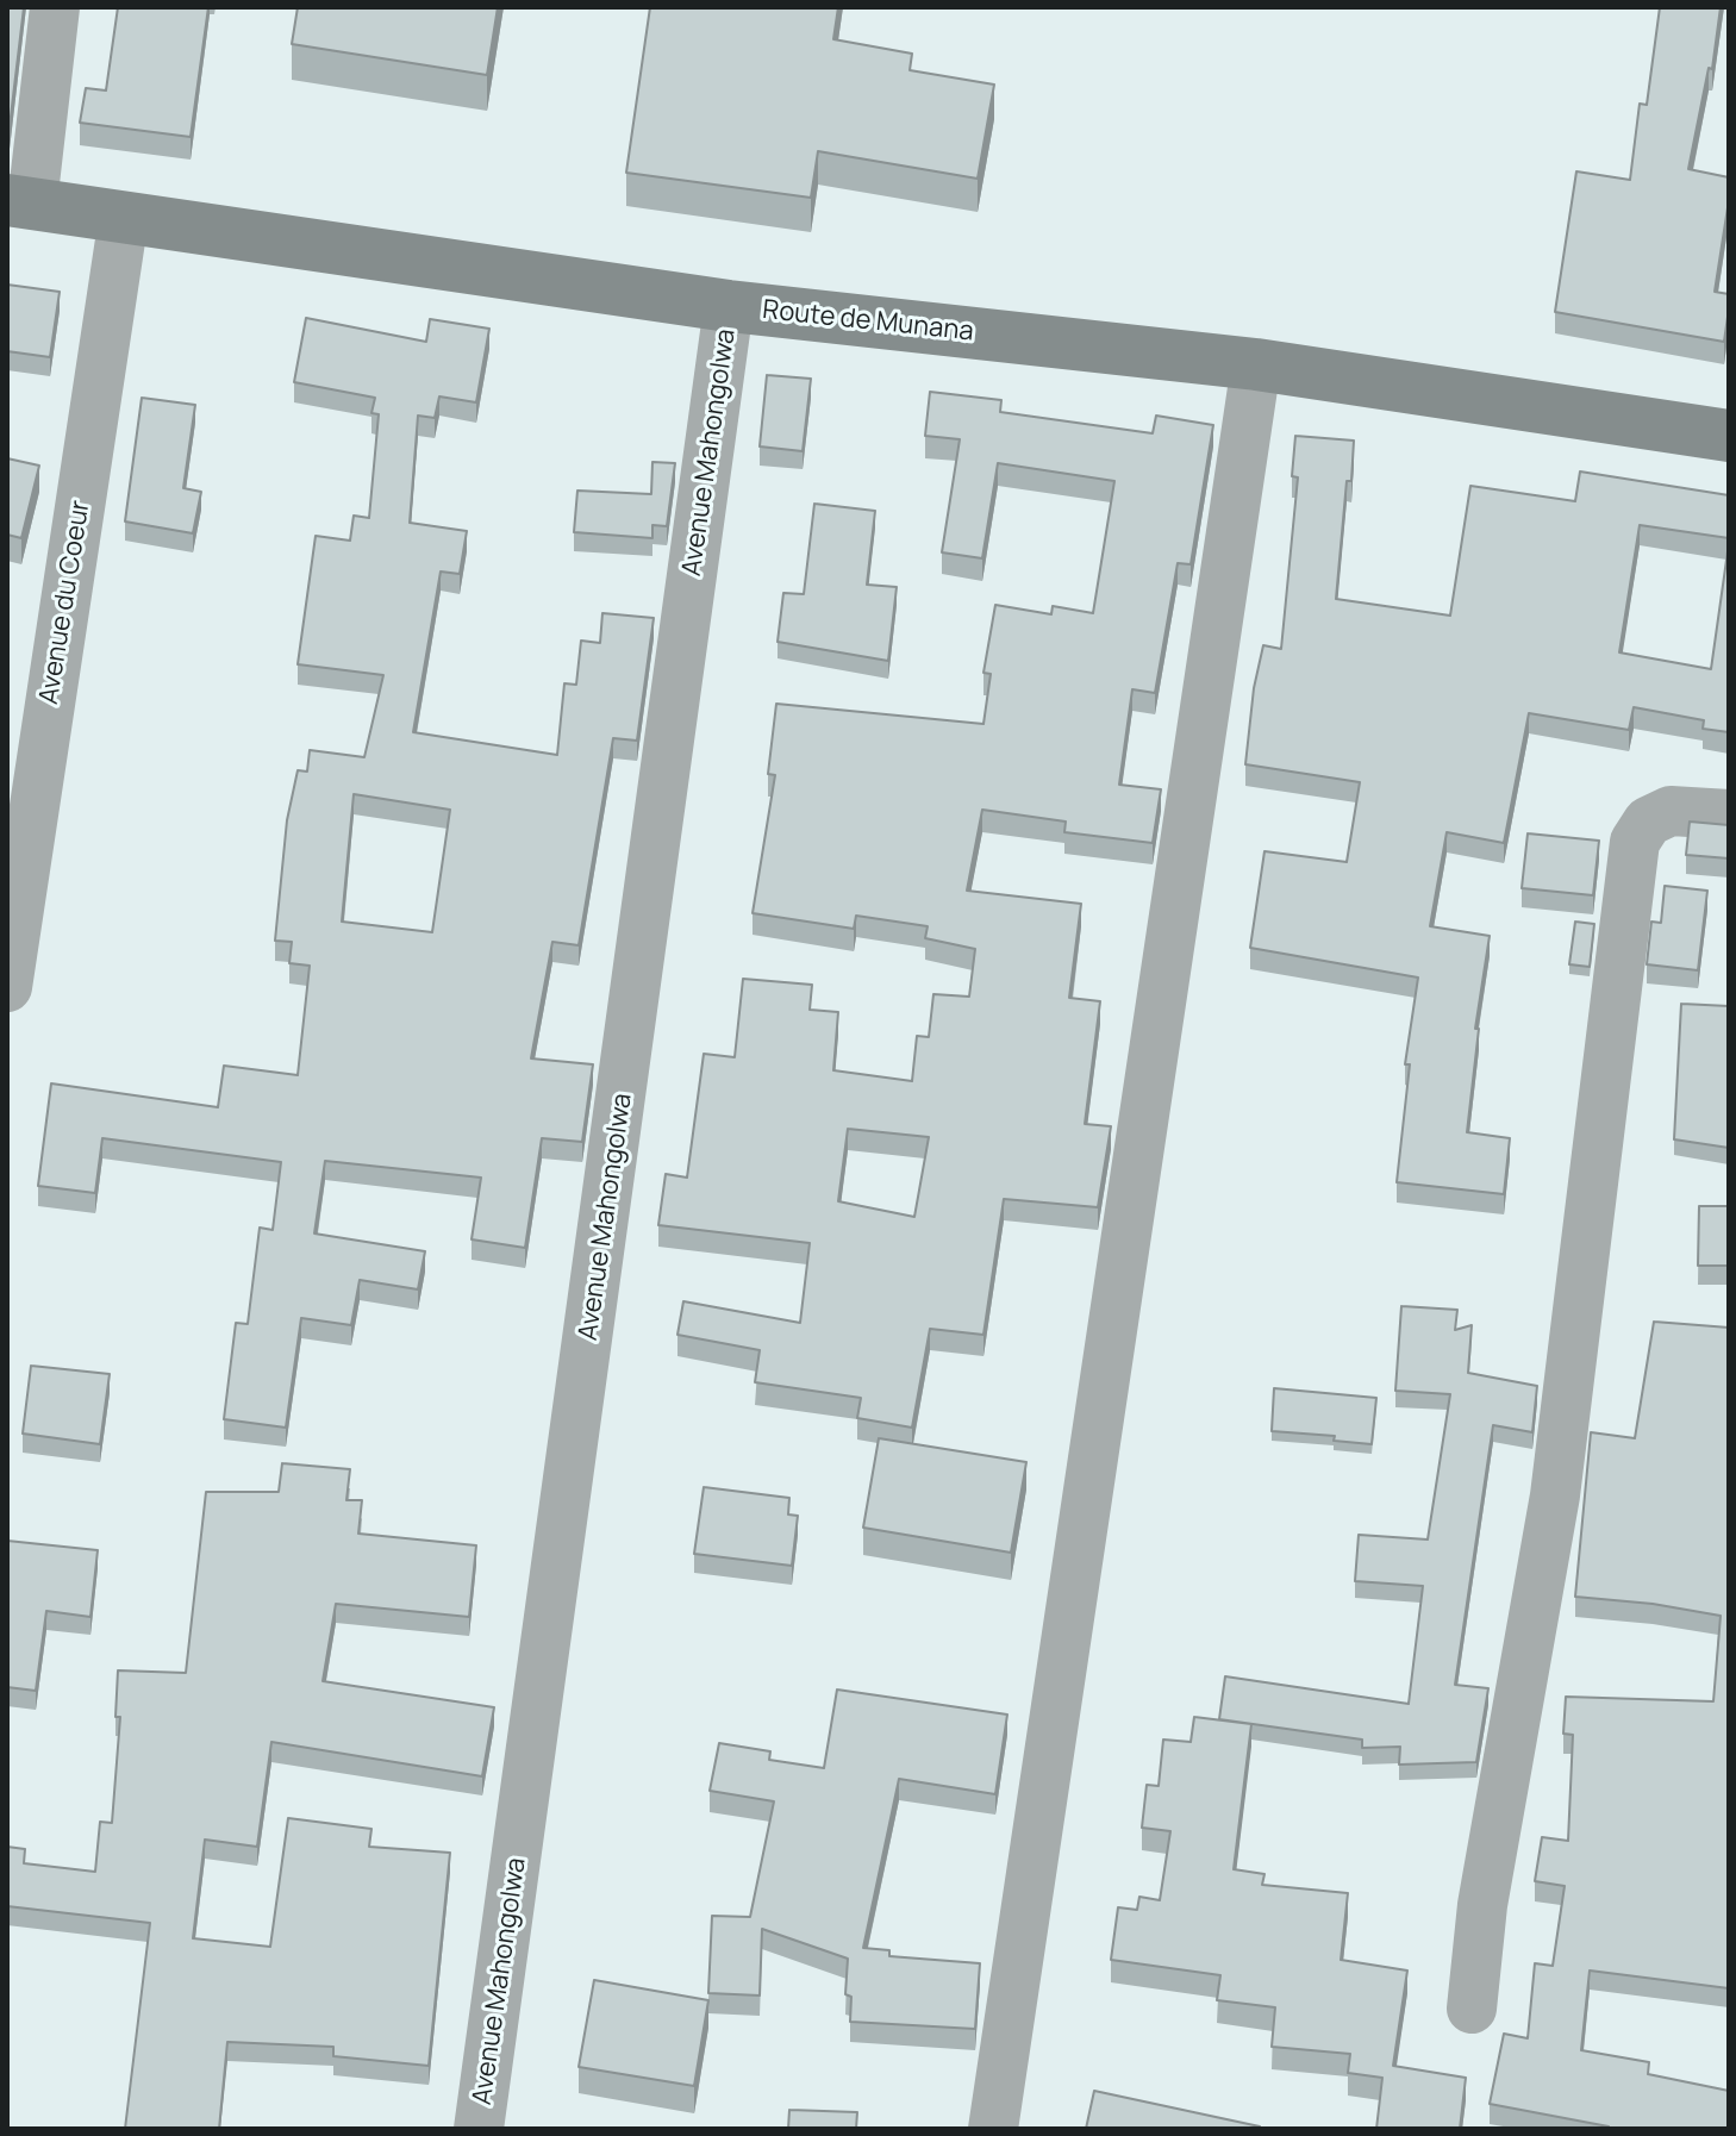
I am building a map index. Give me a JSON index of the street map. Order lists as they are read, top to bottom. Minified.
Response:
{"streets":{"main road":["Route de Munana"],"street":["Avenue Mahongolwa","Avenue du Coeur"]},"crossings":[["Route de Munana","Avenue Mahongolwa"],["Route de Munana","Avenue du Coeur"]]}
